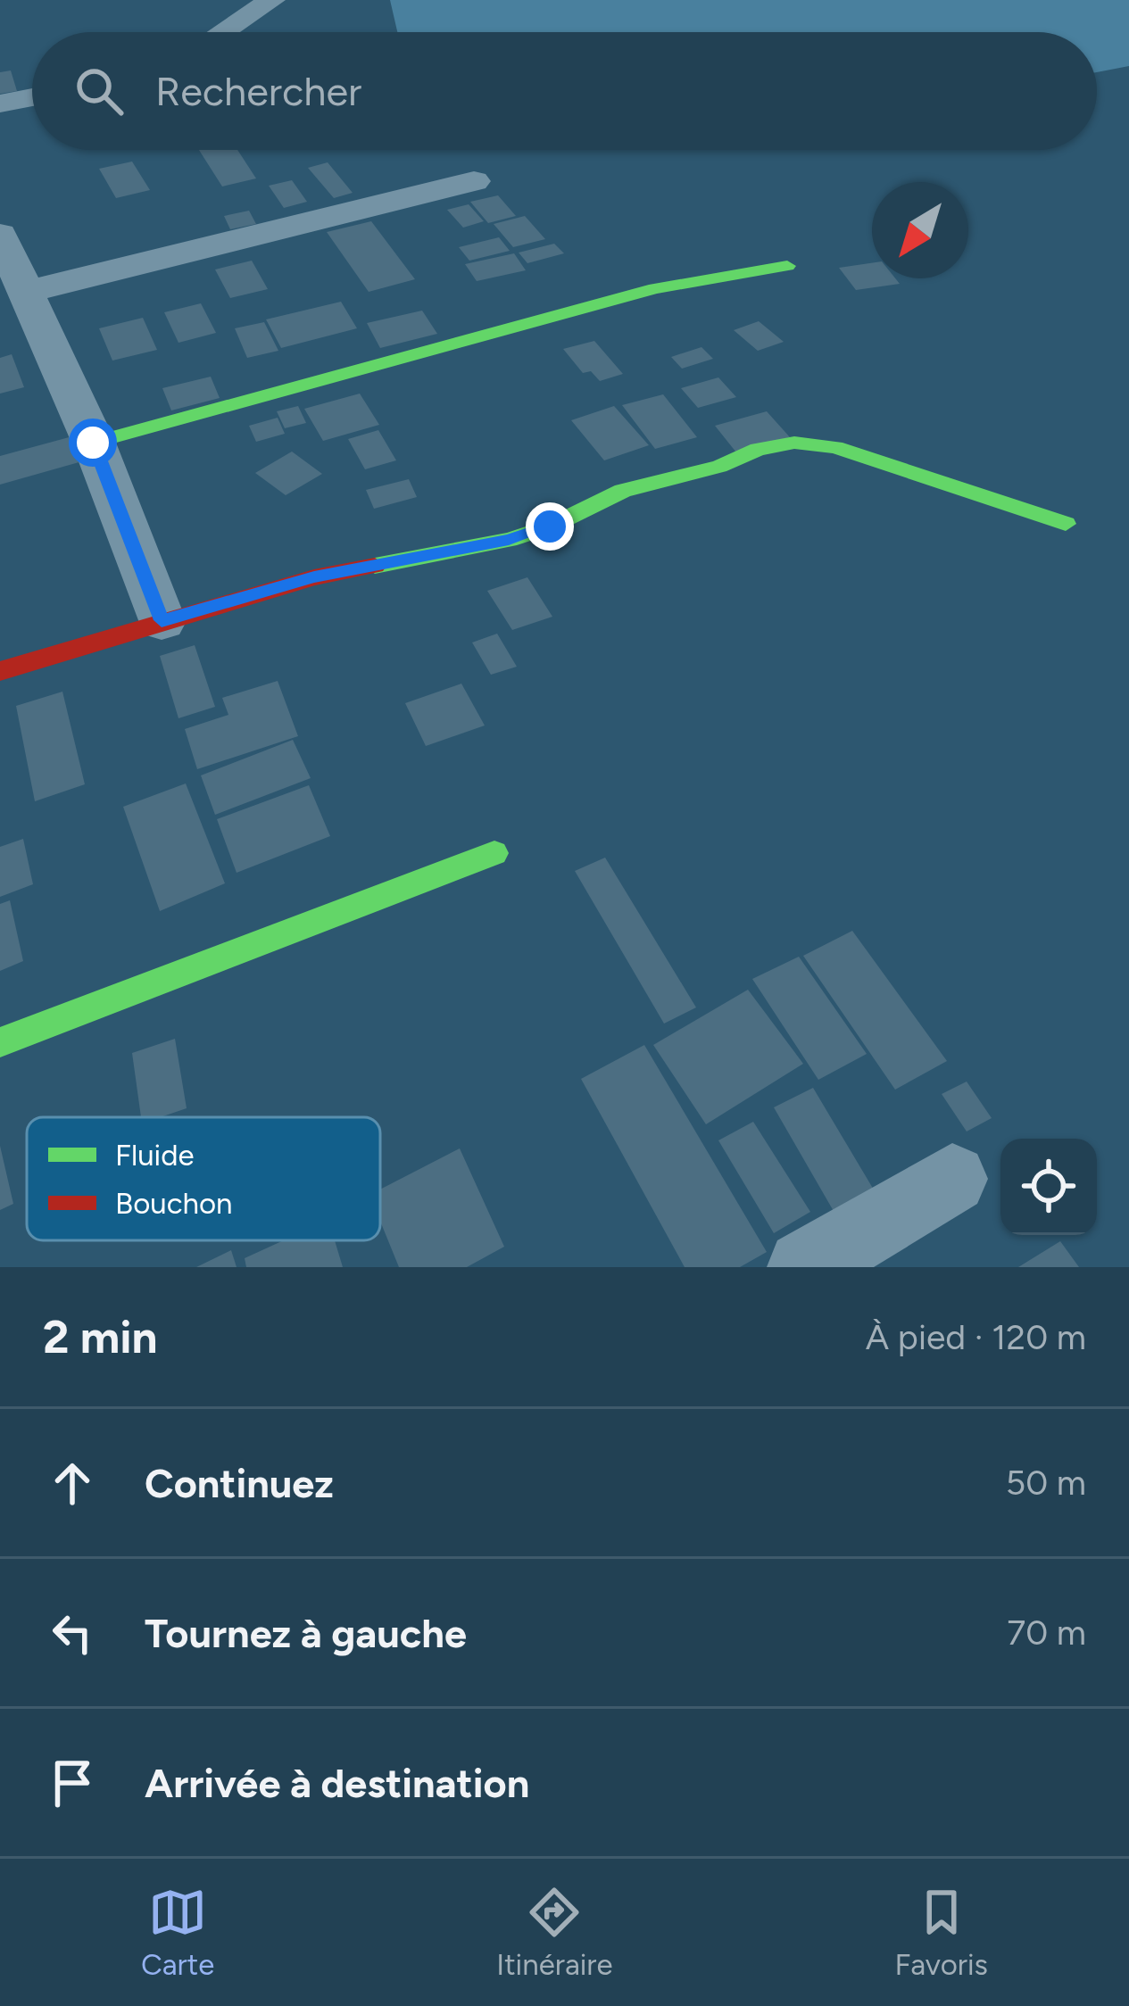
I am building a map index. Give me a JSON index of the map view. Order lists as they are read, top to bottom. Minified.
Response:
{"legend":["Fluide","Bouchon"],"north":"bottom left","page":{"search":"Rechercher","heading":["2 min","À pied · 120 m"],"list":[["Continuez","50 m"],["Tournez à gauche","70 m"],"Arrivée à destination"],"nav":["Carte","Itinéraire","Favoris"]}}
